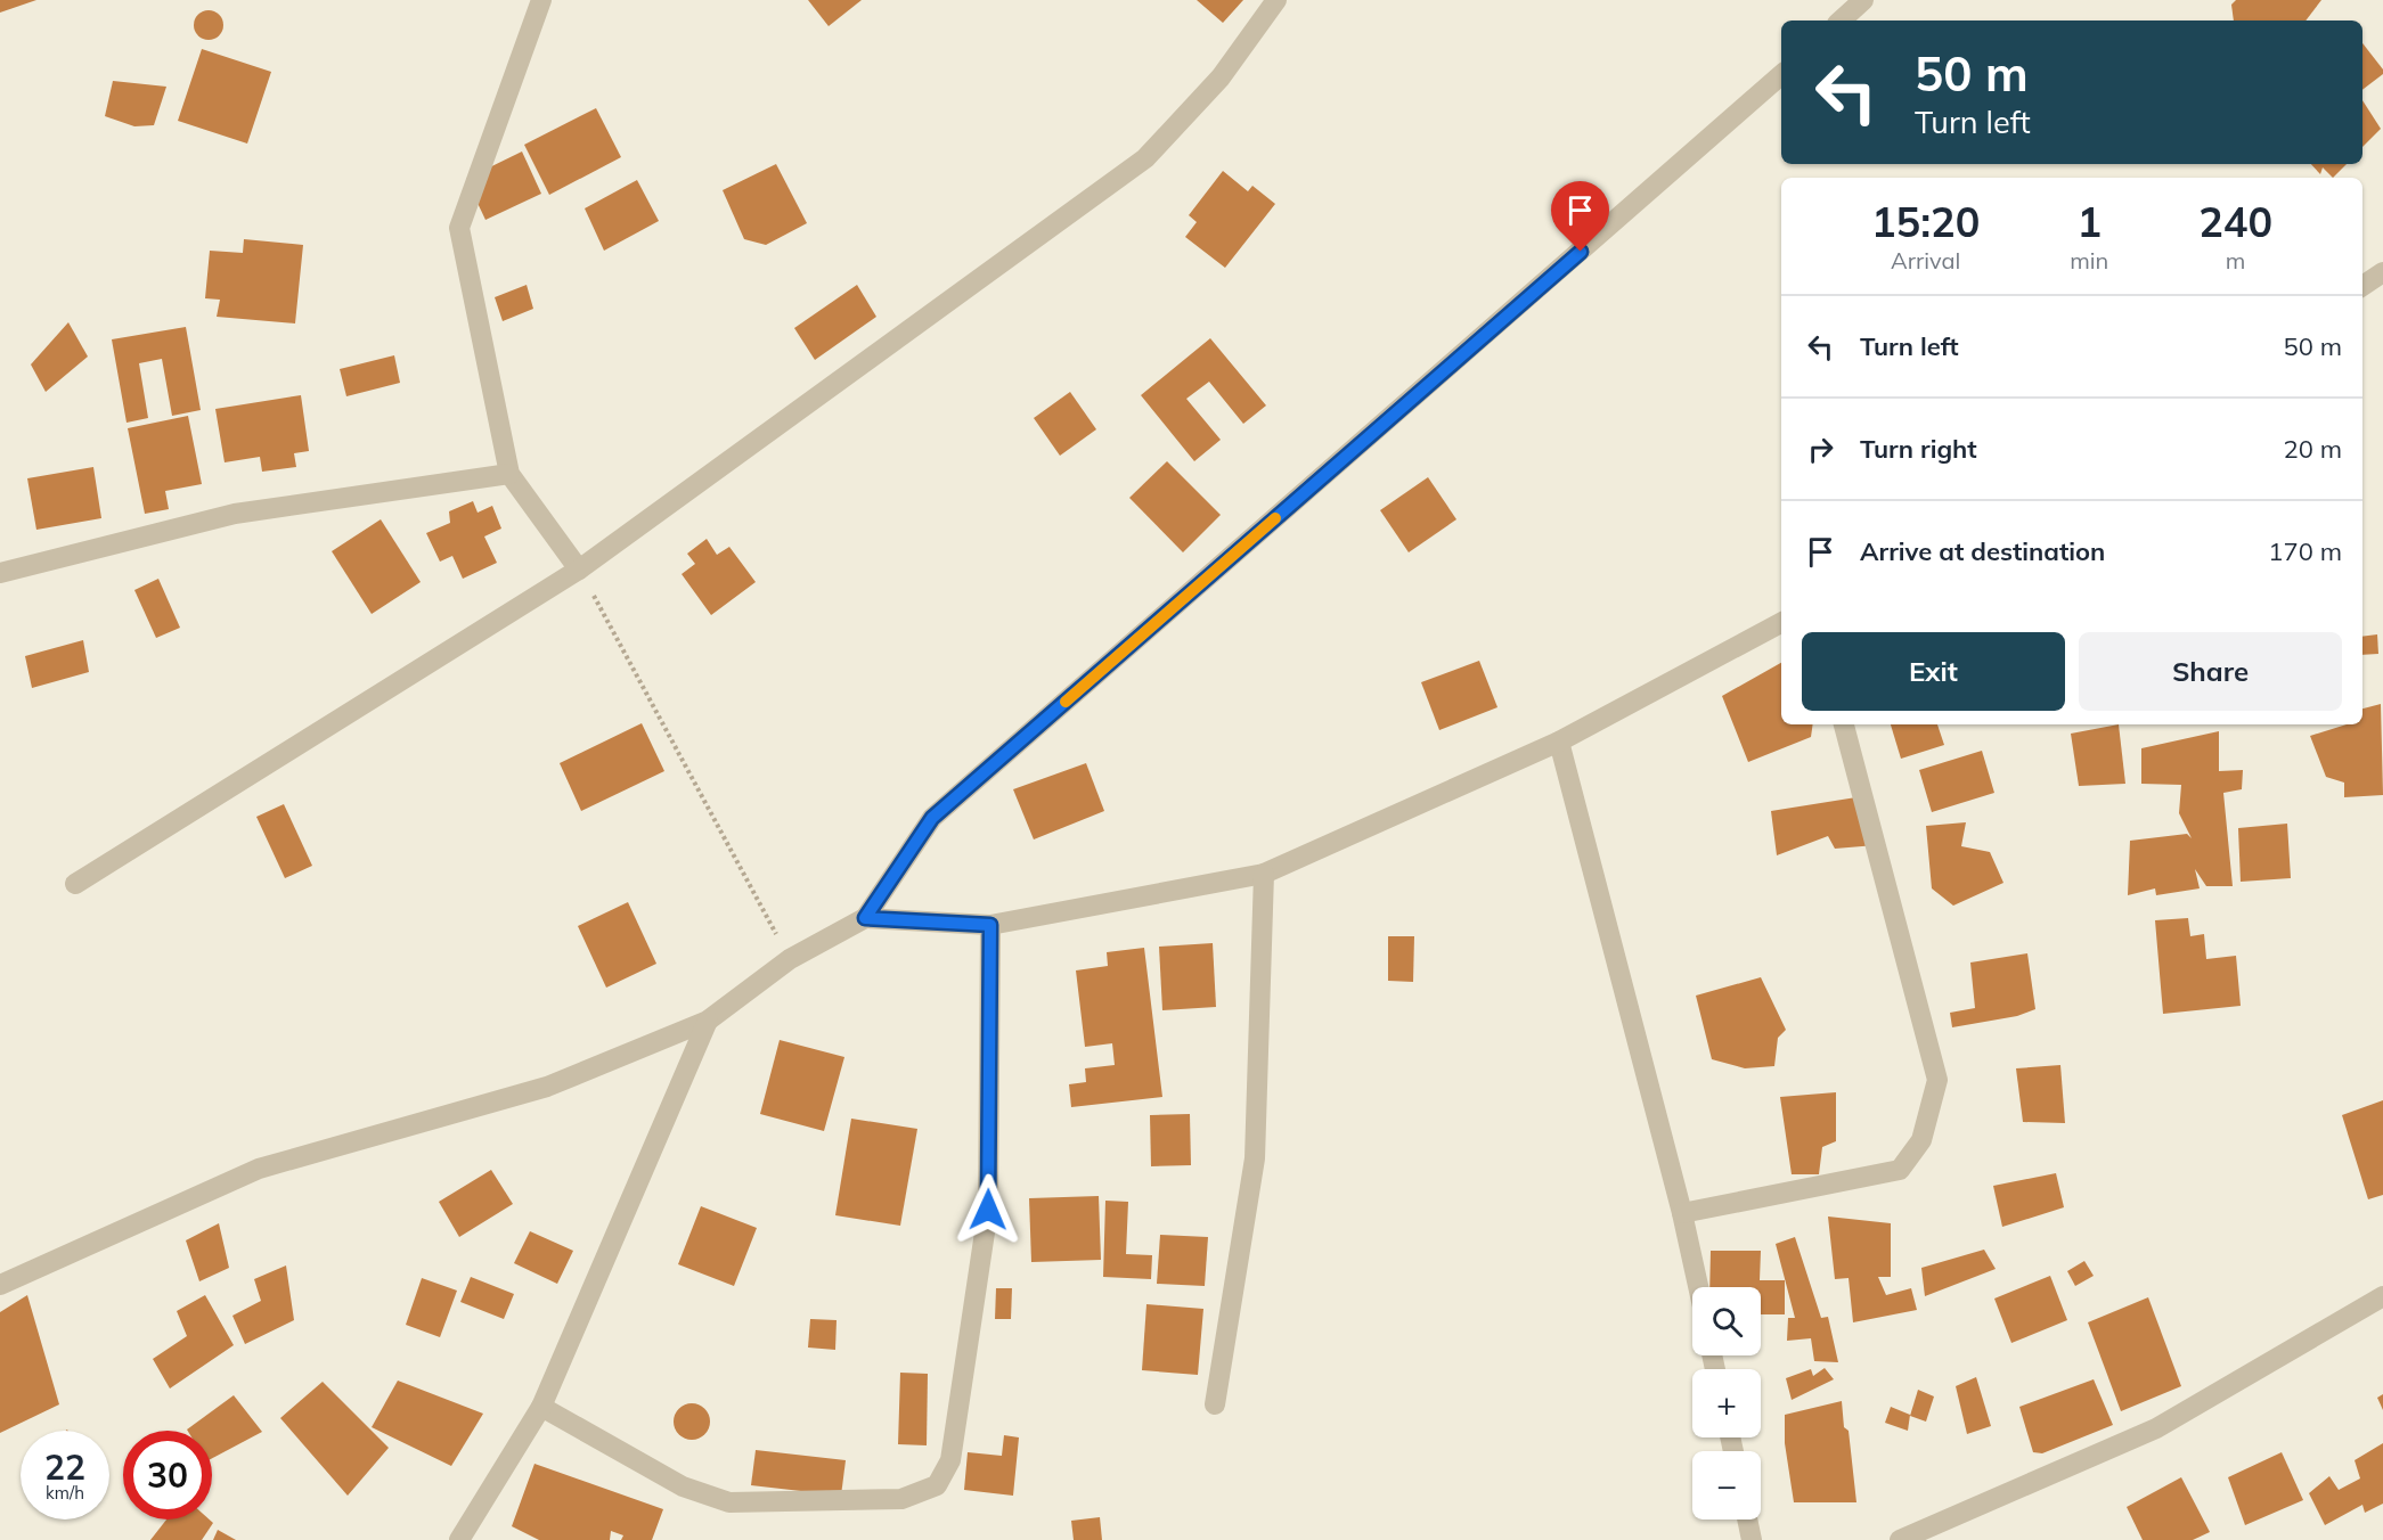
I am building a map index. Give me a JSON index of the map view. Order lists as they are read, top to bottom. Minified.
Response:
{"page":{"turn":["50 m","Turn left"],"eta":["15:20","Arrival","1","min","240","m"],"list":[{"name":"Turn left","value":"50 m"},{"name":"Turn right","value":"20 m"},{"name":"Arrive at destination","value":"170 m"}],"buttons":["Exit","Share"],"map_buttons":["+","−"],"speed":"22 km/h","limit":"30"}}
